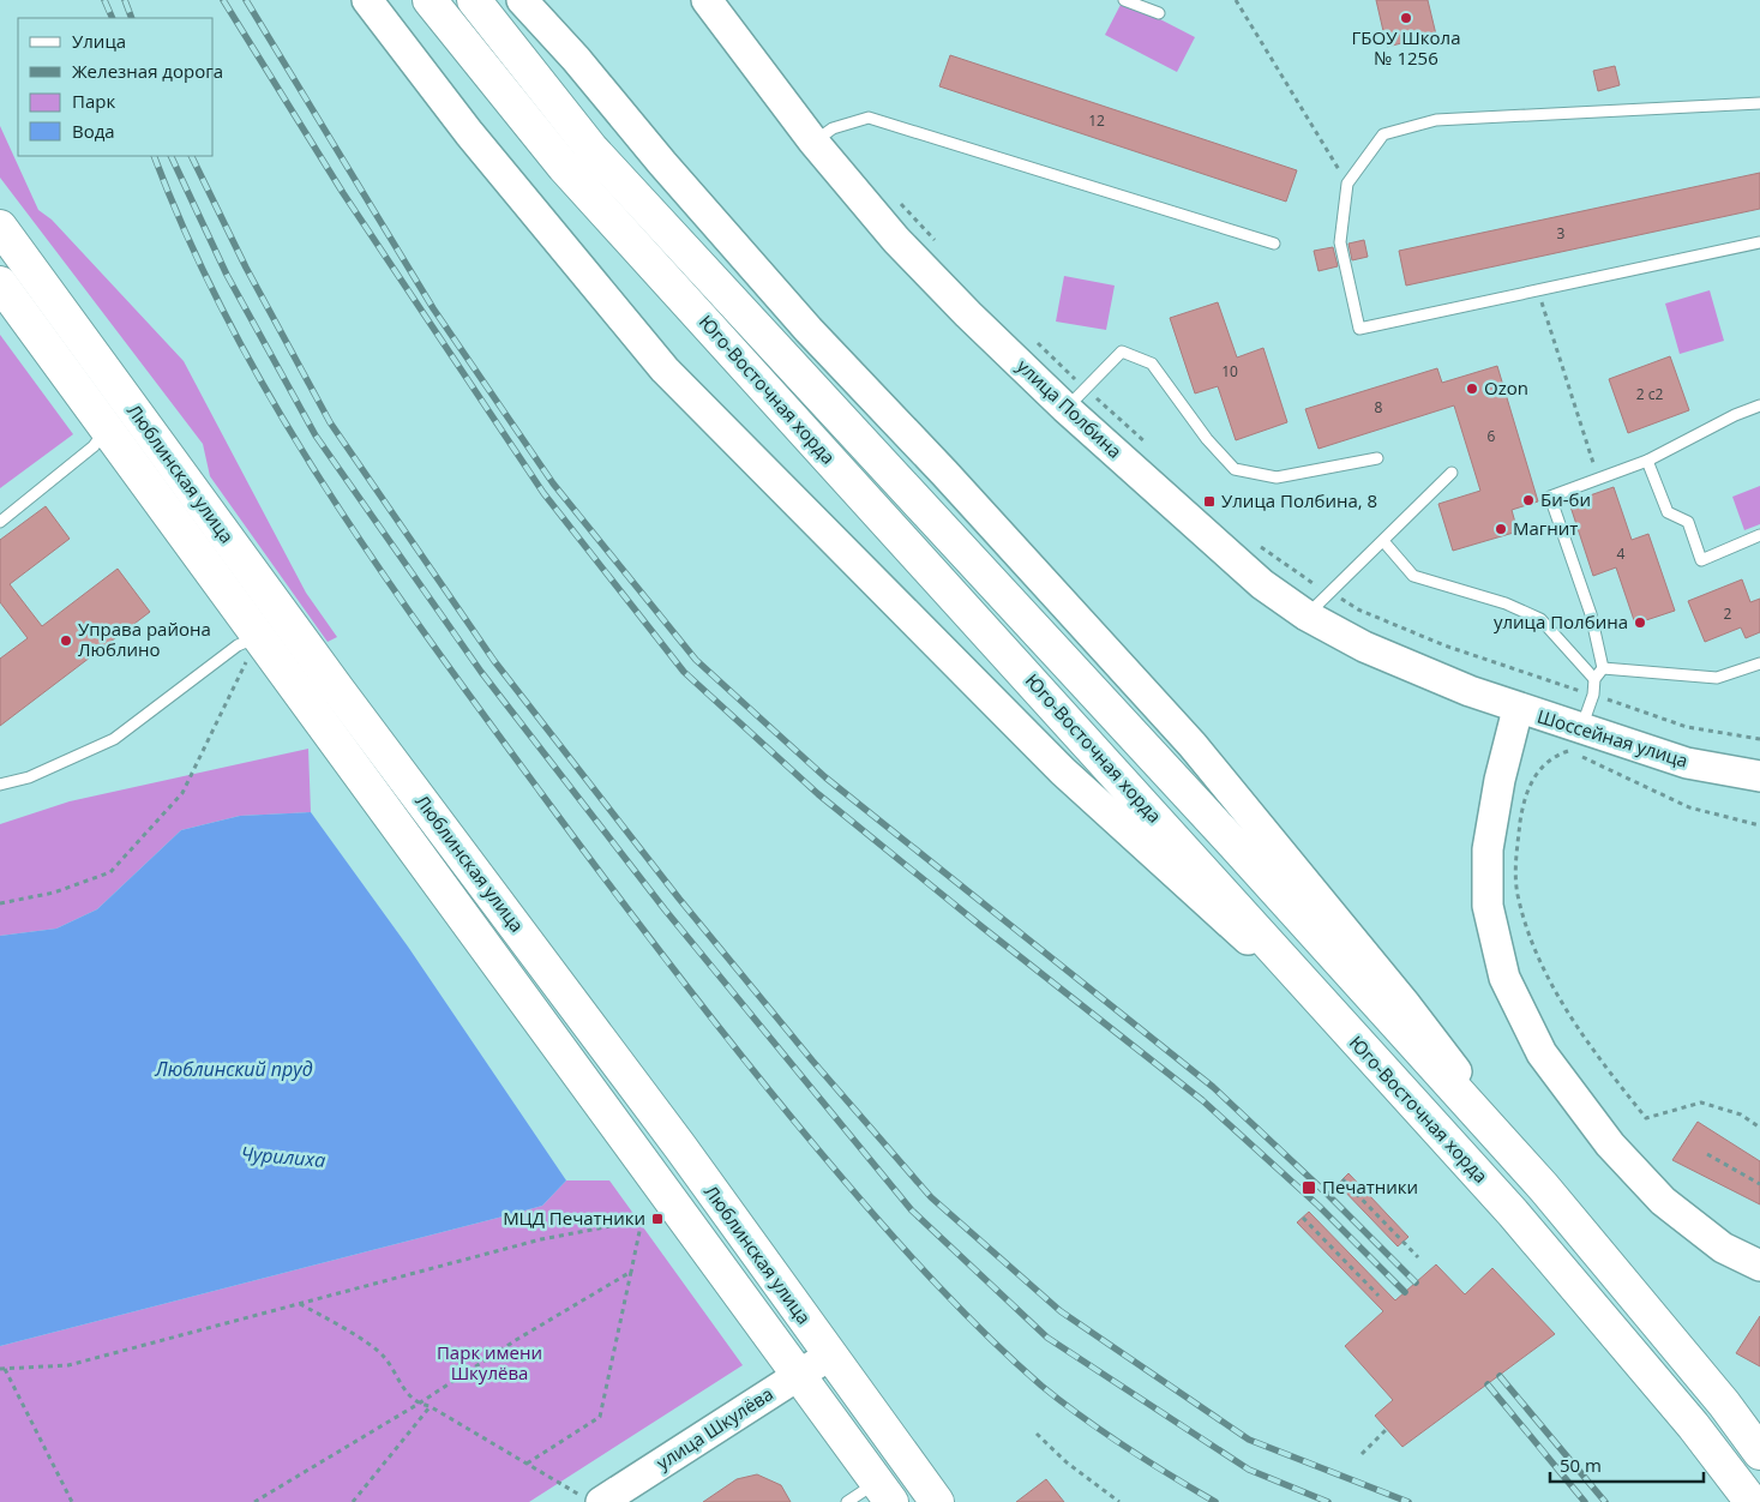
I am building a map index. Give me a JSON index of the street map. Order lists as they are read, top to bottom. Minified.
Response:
{"streets":{"main road":["Юго-Восточная хорда","улица Полбина","Люблинская улица","Шоссейная улица","улица Шкулёва"]},"crossings":[["улица Полбина","Шоссейная улица"],["Люблинская улица","улица Шкулёва"]],"water":["Люблинский пруд","Чурилиха"],"parks":["Парк имени Шкулёва"],"places":{"other":["ГБОУ Школа № 1256","Ozon","Би-би","Магнит","улица Полбина","Управа района Люблино"],"transit":["Улица Полбина, 8","Печатники","МЦД Печатники"]},"house_numbers":["12","3","10","2 с2","8","6","4","2"],"legend":["Улица","Железная дорога","Парк","Вода"],"scale_bar":"50 m"}
